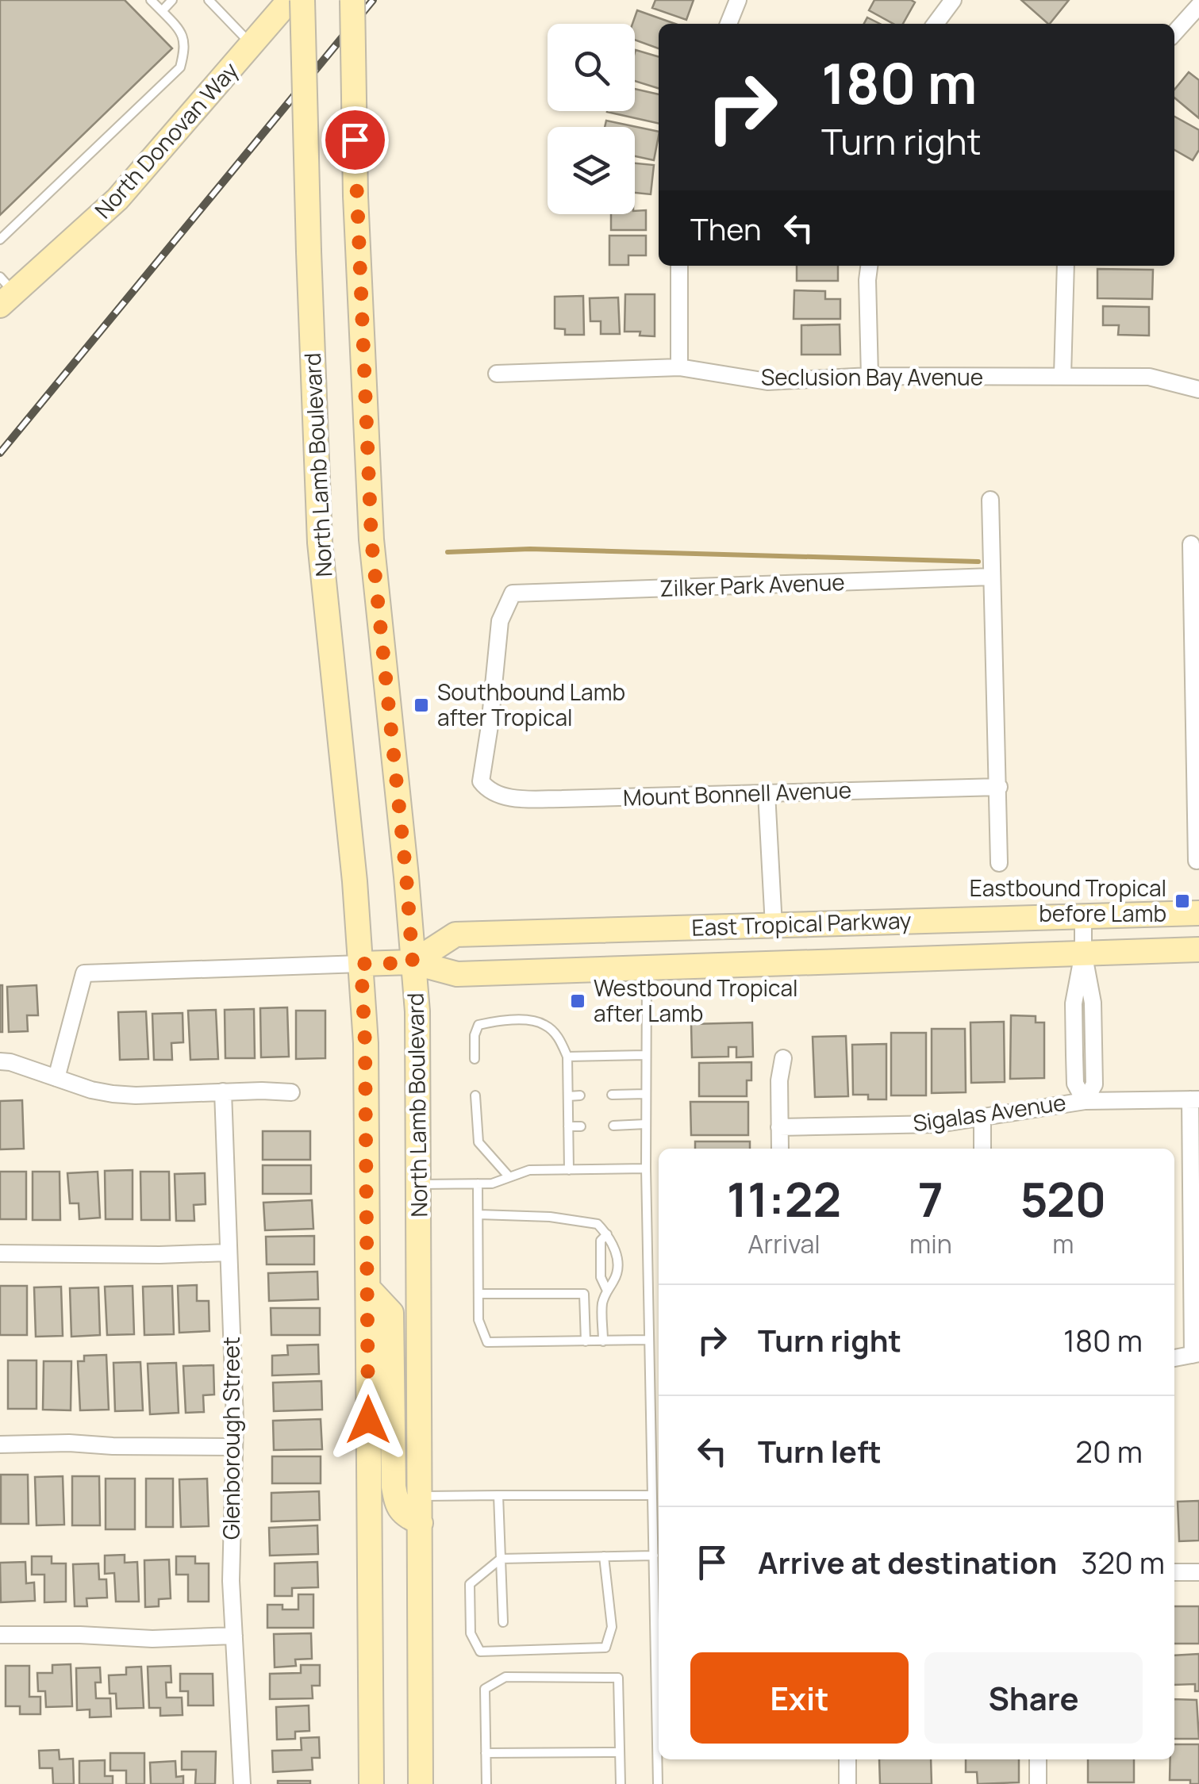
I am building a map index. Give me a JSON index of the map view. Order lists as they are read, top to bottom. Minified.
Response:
{"streets":{"main road":["North Donovan Way","North Lamb Boulevard","East Tropical Parkway"],"street":["Seclusion Bay Avenue","Zilker Park Avenue","Mount Bonnell Avenue","Sigalas Avenue","Glenborough Street"]},"crossings":[["North Lamb Boulevard","East Tropical Parkway"],["Zilker Park Avenue","Mount Bonnell Avenue"]],"places":{"transit":["Southbound Lamb after Tropical","Eastbound Tropical before Lamb","Westbound Tropical after Lamb"]},"page":{"turn":["180 m","Turn right"],"then":"Then","eta":["11:22","Arrival","7","min","520","m"],"list":[{"name":"Turn right","value":"180 m"},{"name":"Turn left","value":"20 m"},{"name":"Arrive at destination","value":"320 m"}],"buttons":["Exit","Share"]}}
